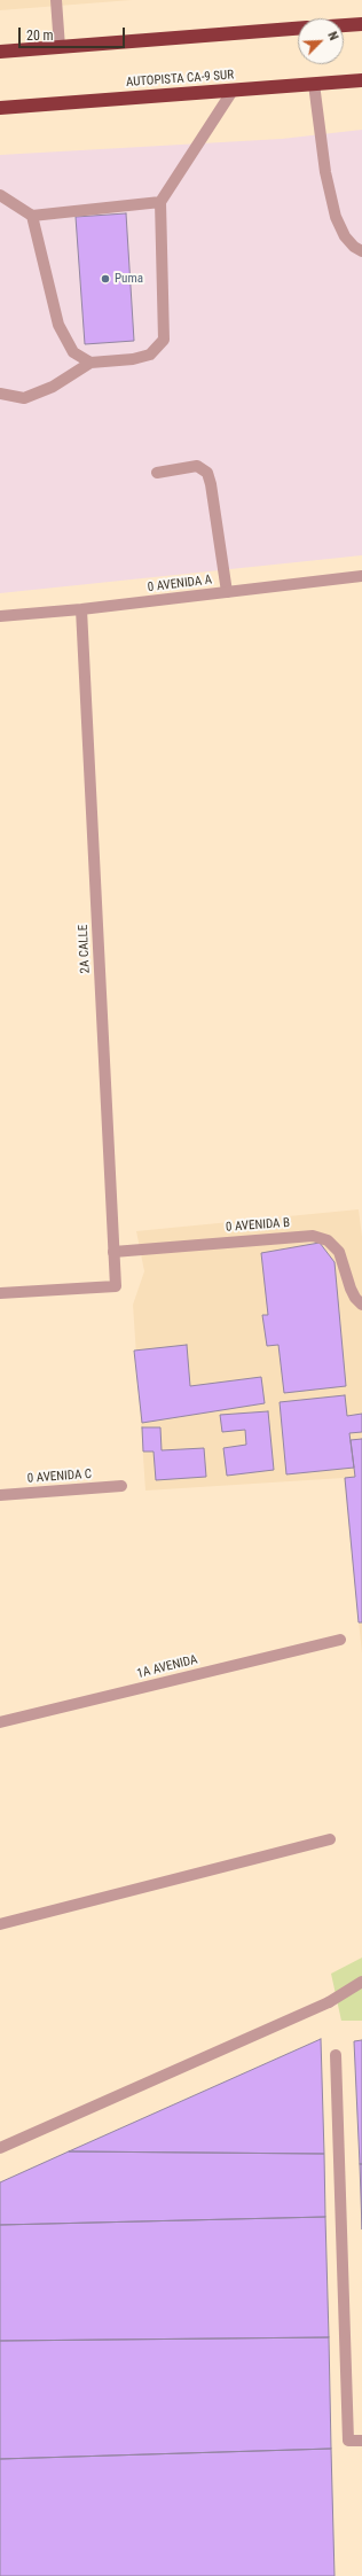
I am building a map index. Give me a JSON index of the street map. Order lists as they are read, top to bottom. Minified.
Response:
{"streets":{"highway":["AUTOPISTA CA-9 SUR"],"street":["0 AVENIDA A","2A CALLE","0 AVENIDA B","0 AVENIDA C","1A AVENIDA"]},"crossings":[["0 AVENIDA A","2A CALLE"],["2A CALLE","0 AVENIDA B"]],"places":["Puma"],"scale_bar":"20 m","north":"top right"}
